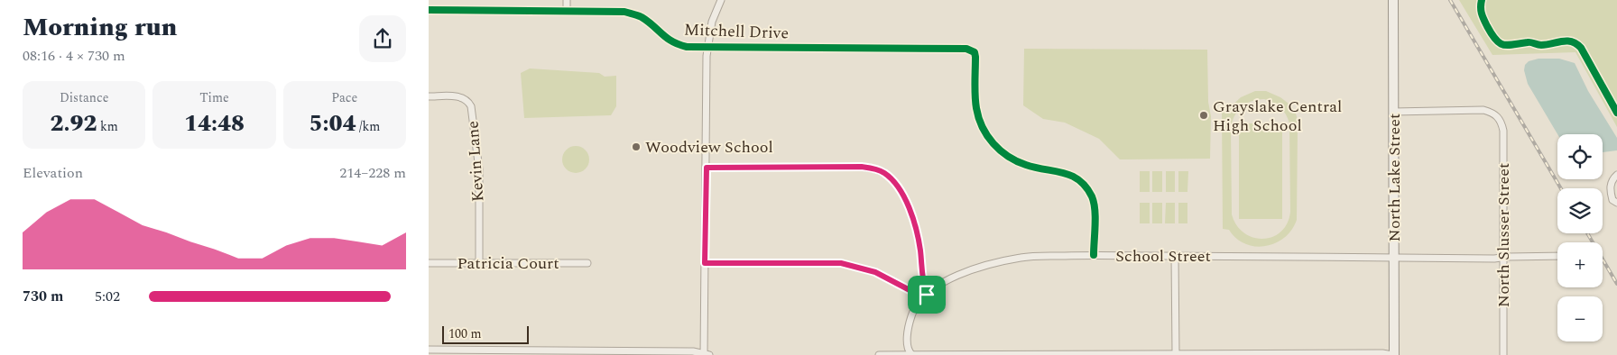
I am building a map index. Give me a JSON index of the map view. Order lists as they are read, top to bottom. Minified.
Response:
{"streets":{"street":["Mitchell Drive","Kevin Lane","North Lake Street","North Slusser Street","School Street","Patricia Court"]},"crossings":[["Mitchell Drive","School Street"],["Kevin Lane","Patricia Court"],["North Lake Street","North Slusser Street"],["North Lake Street","School Street"],["North Slusser Street","School Street"]],"places":["Grayslake Central High School","Woodview School"],"scale_bar":"100 m","page":{"heading":["Morning run","08:16 · 4 × 730 m"],"stats":[["Distance","2.92 km"],["Time","14:48"],["Pace","5:04 /km"]],"map_buttons":["+","−"],"chart":["Elevation","214–228 m"],"list":[{"name":"730 m","note":"5:02"}],"scale":"100 m"}}
